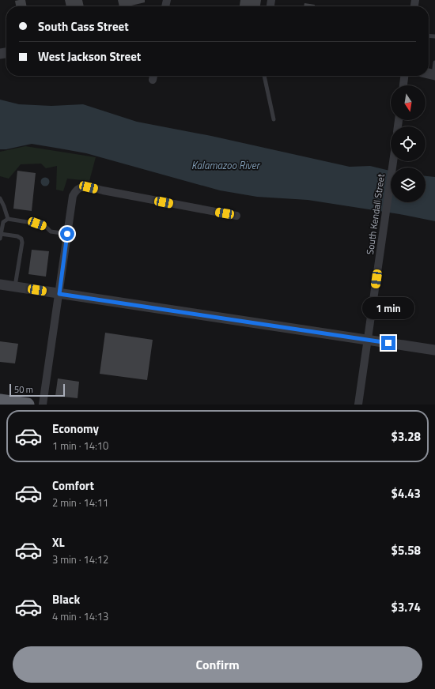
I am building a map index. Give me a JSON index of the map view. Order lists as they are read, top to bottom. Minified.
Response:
{"streets":{"street":["South Kendall Street"]},"water":["Kalamazoo River"],"scale_bar":"50 m","north":"bottom","page":{"banner":["South Cass Street","West Jackson Street"],"bubble":"1 min","scale":"50 m","list":[{"name":"Economy","note":"1 min · 14:10","value":"$3.28"},{"name":"Comfort","note":"2 min · 14:11","value":"$4.43"},{"name":"XL","note":"3 min · 14:12","value":"$5.58"},{"name":"Black","note":"4 min · 14:13","value":"$3.74"}],"buttons":"Confirm"}}
